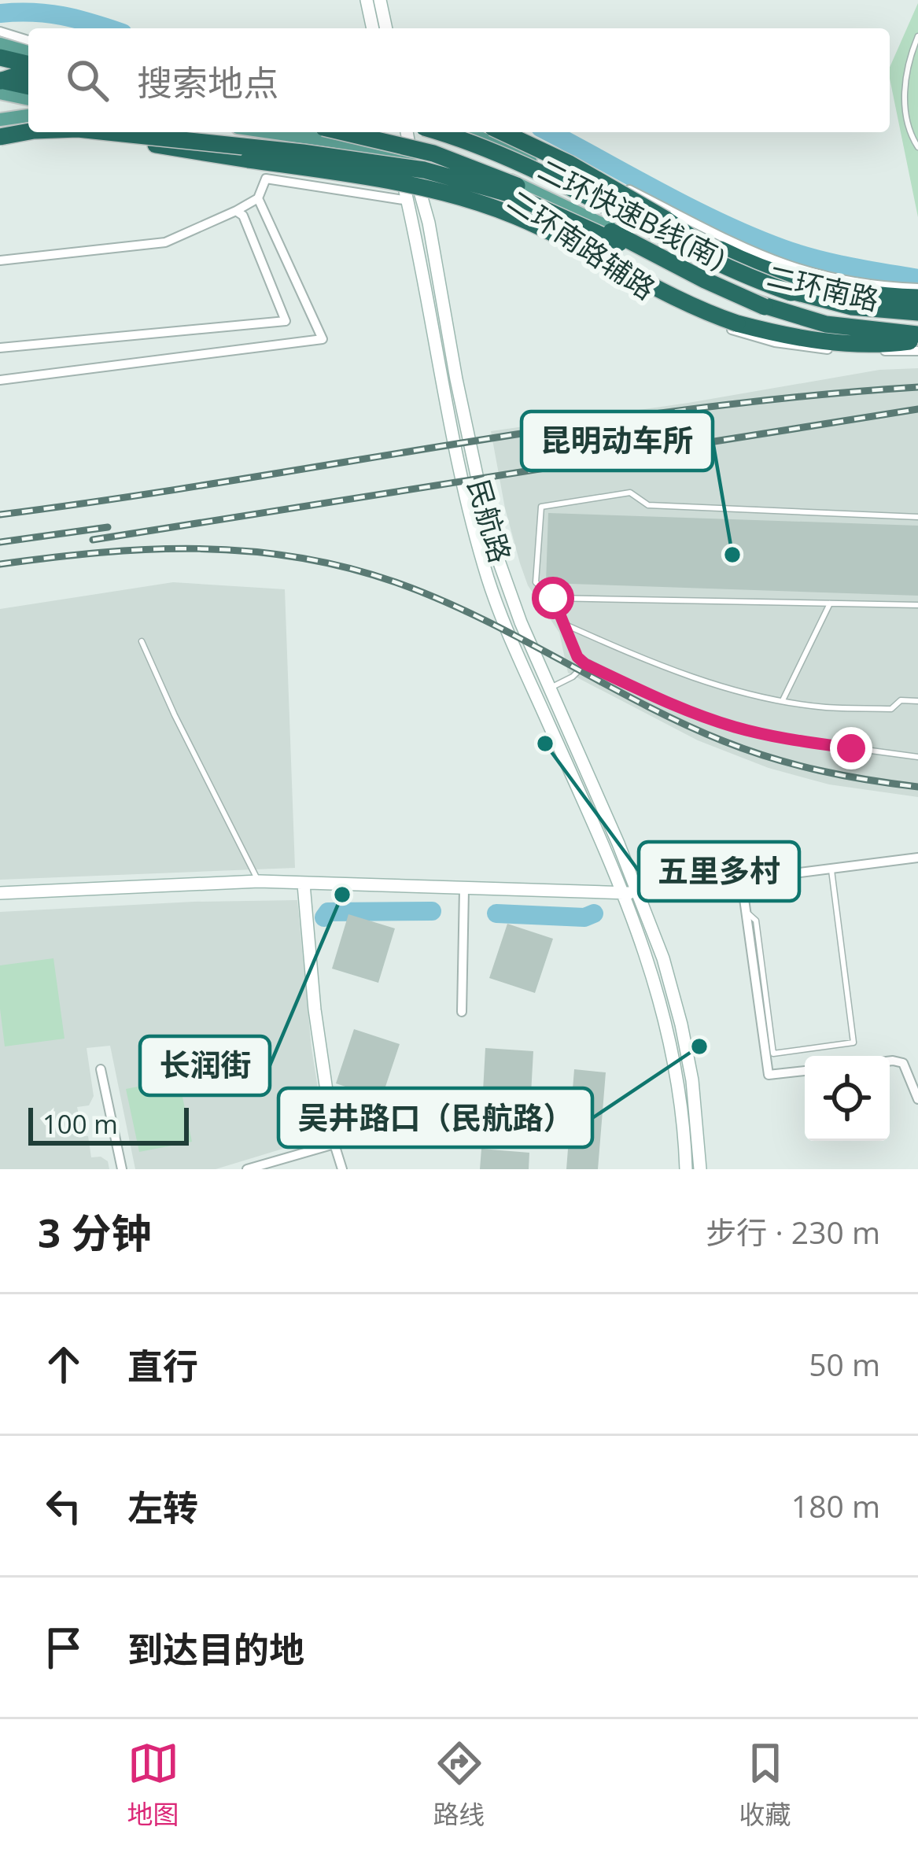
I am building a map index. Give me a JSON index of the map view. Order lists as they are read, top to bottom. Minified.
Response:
{"streets":{"highway":["二环快速B线(南)"],"main road":["二环南路","民航路"],"street":["二环南路辅路"]},"crossings":[["二环快速B线(南)","二环南路"],["二环南路辅路","二环南路"],["二环南路辅路","民航路"],["二环南路","民航路"]],"places":["昆明动车所","五里多村","长润街","吴井路口（民航路）"],"scale_bar":"100 m","page":{"search":"搜索地点","scale":"100 m","heading":["3 分钟","步行 · 230 m"],"list":[["直行","50 m"],["左转","180 m"],"到达目的地"],"nav":["地图","路线","收藏"]}}
